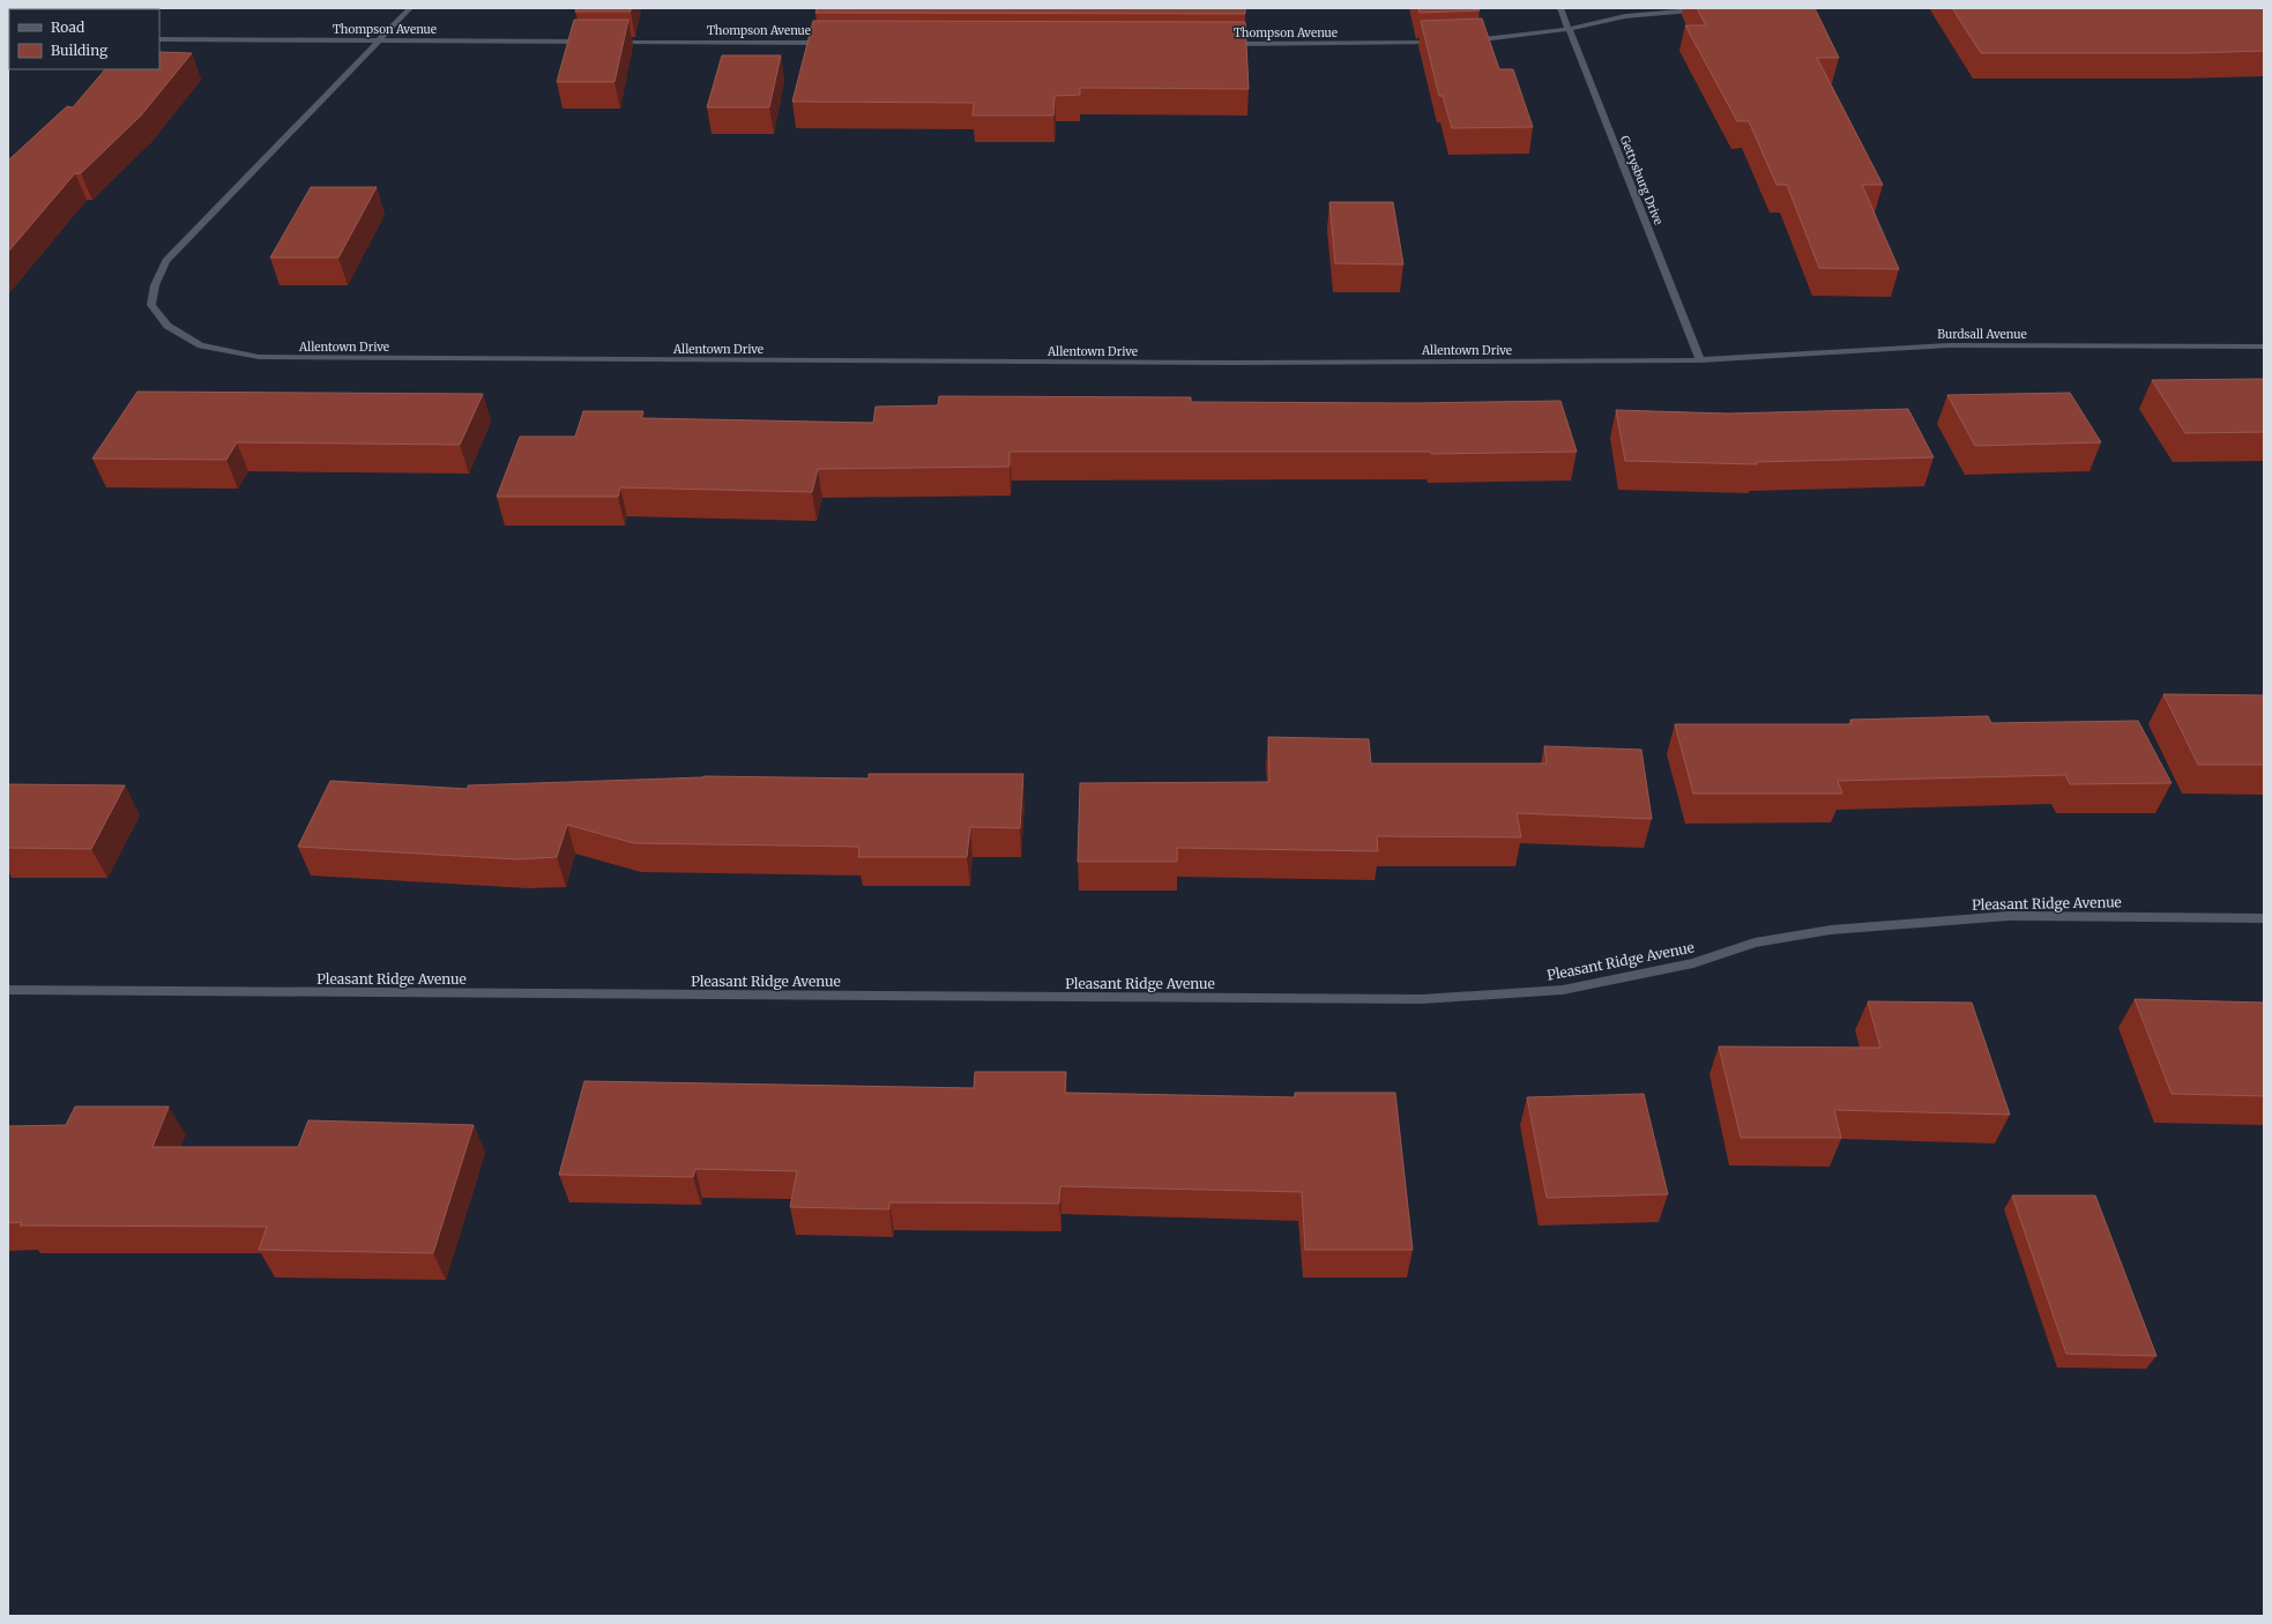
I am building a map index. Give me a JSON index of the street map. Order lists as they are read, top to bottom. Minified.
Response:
{"streets":{"street":["Thompson Avenue","Gettysburg Drive","Burdsall Avenue","Allentown Drive","Pleasant Ridge Avenue"]},"crossings":[["Thompson Avenue","Allentown Drive"],["Gettysburg Drive","Burdsall Avenue"],["Gettysburg Drive","Allentown Drive"],["Burdsall Avenue","Allentown Drive"]],"legend":["Road","Building"]}
